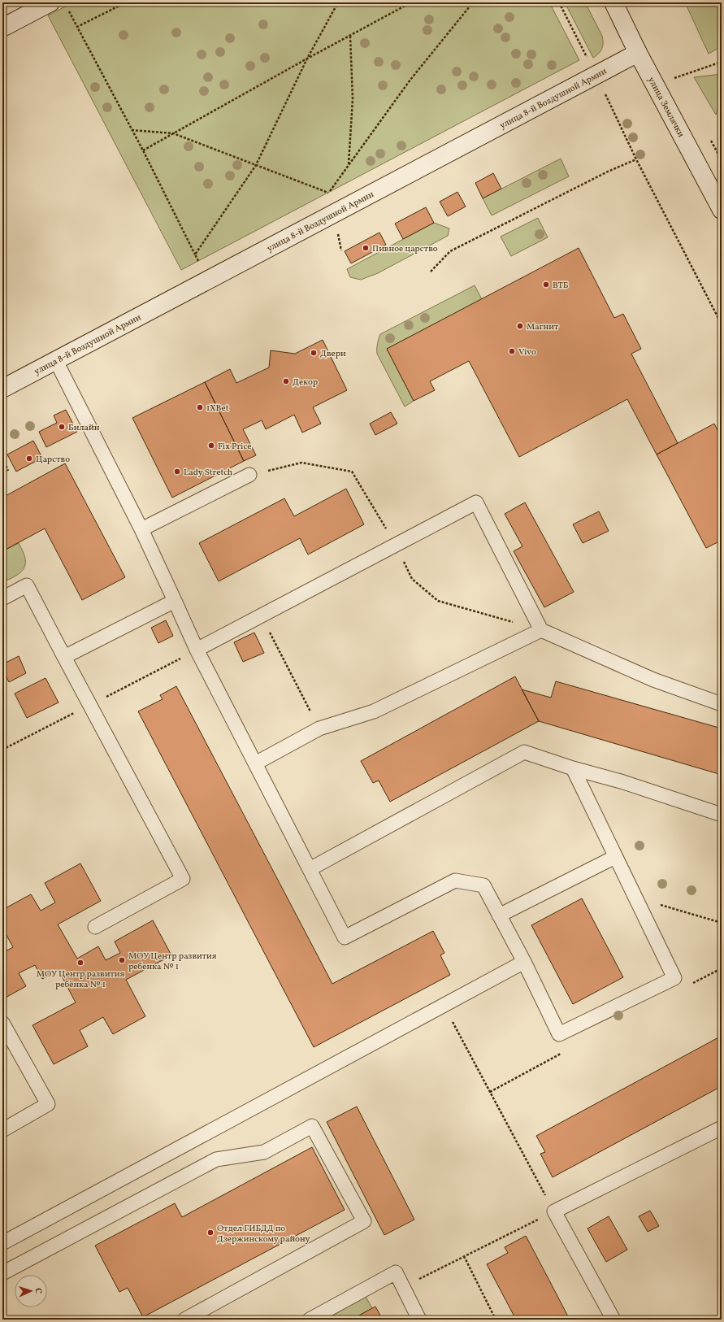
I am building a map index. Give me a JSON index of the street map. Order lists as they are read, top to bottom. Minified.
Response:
{"streets":{"street":["улица 8-й Воздушной Армии","улица Землячки"]},"crossings":[["улица 8-й Воздушной Армии","улица Землячки"]],"places":["Пивное царство","ВТБ","Магнит","Vivo","Двери","Декор","1XBet","Билайн","Fix Price","Царство","Lady Stretch","МОУ Центр развития ребенка № 1","МОУ Центр развития ребёнка № 1","Отдел ГИБДД по Дзержинскому району"],"north":"right"}
